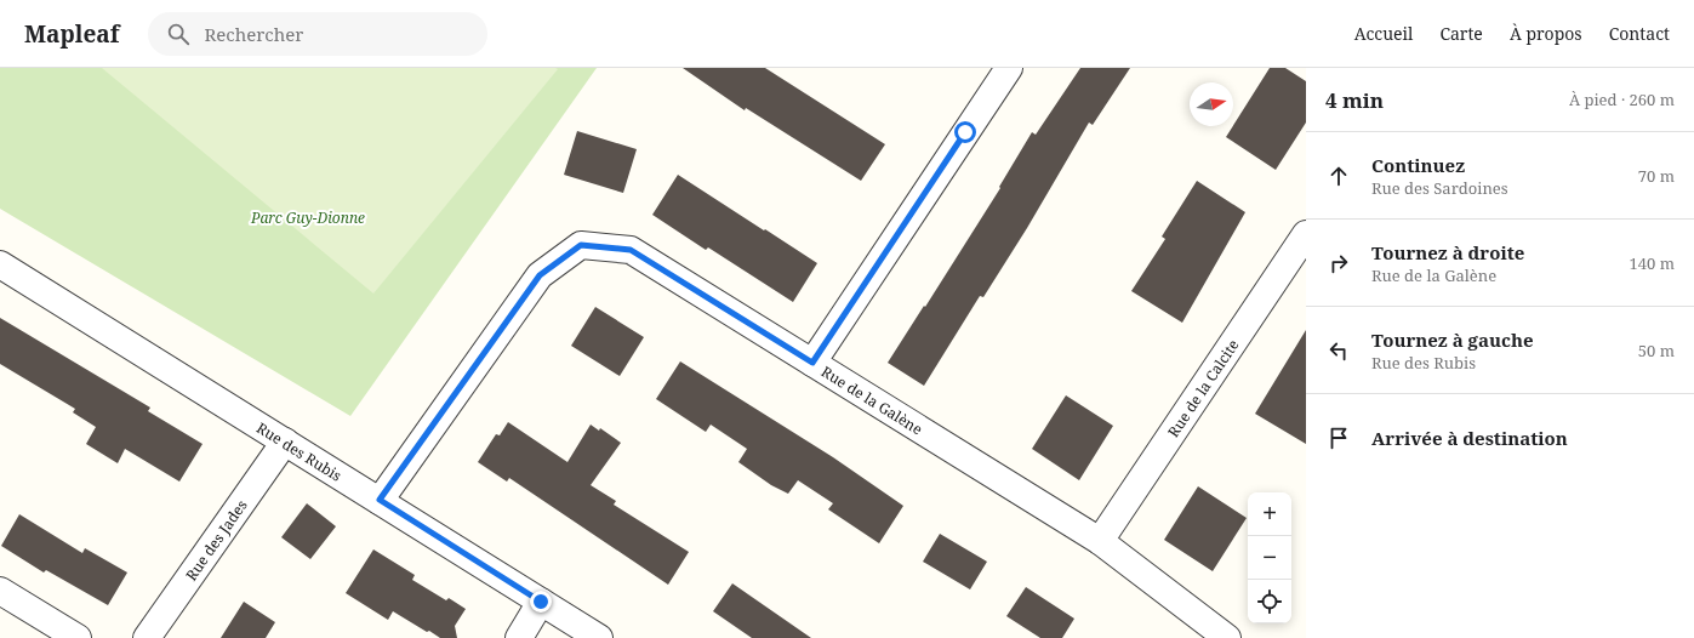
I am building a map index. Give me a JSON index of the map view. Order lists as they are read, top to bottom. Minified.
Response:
{"streets":{"street":["Rue de la Calcite","Rue de la Galène","Rue des Rubis","Rue des Jades"]},"crossings":[["Rue de la Calcite","Rue de la Galène"],["Rue de la Galène","Rue des Rubis"],["Rue des Rubis","Rue des Jades"]],"parks":["Parc Guy-Dionne"],"north":"right","page":{"header":"Mapleaf","search":"Rechercher","nav":["Accueil","Carte","À propos","Contact"],"heading":["4 min","À pied · 260 m"],"list":[["Continuez","Rue des Sardoines","70 m"],["Tournez à droite","Rue de la Galène","140 m"],["Tournez à gauche","Rue des Rubis","50 m"],"Arrivée à destination"],"map_buttons":["+","−"]}}
